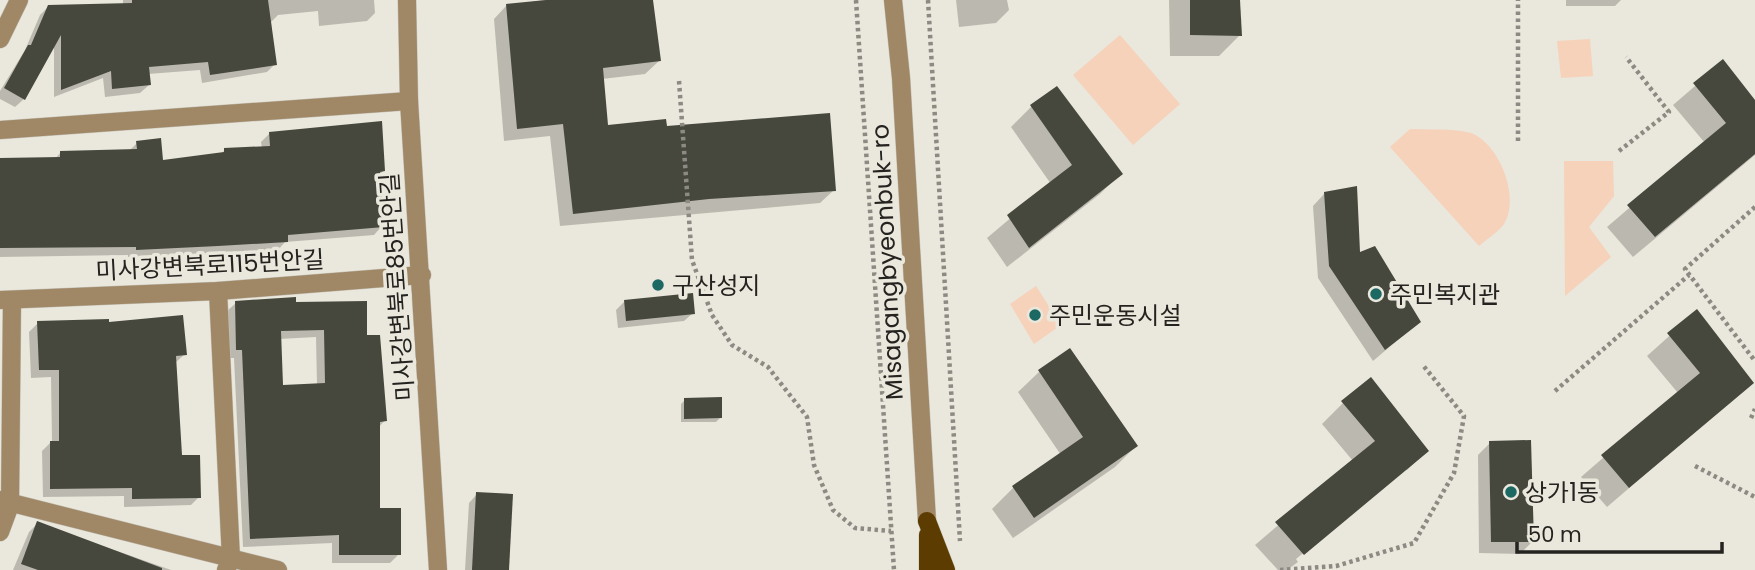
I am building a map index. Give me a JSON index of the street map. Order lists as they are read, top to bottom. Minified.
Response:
{"streets":{"street":["Misagangbyeonbuk-ro","미사강변북로115번안길","미사강변북로85번안길"]},"crossings":[["미사강변북로115번안길","미사강변북로85번안길"]],"places":["구산성지","주민복지관","주민운동시설","상가1동"],"scale_bar":"50 m"}
